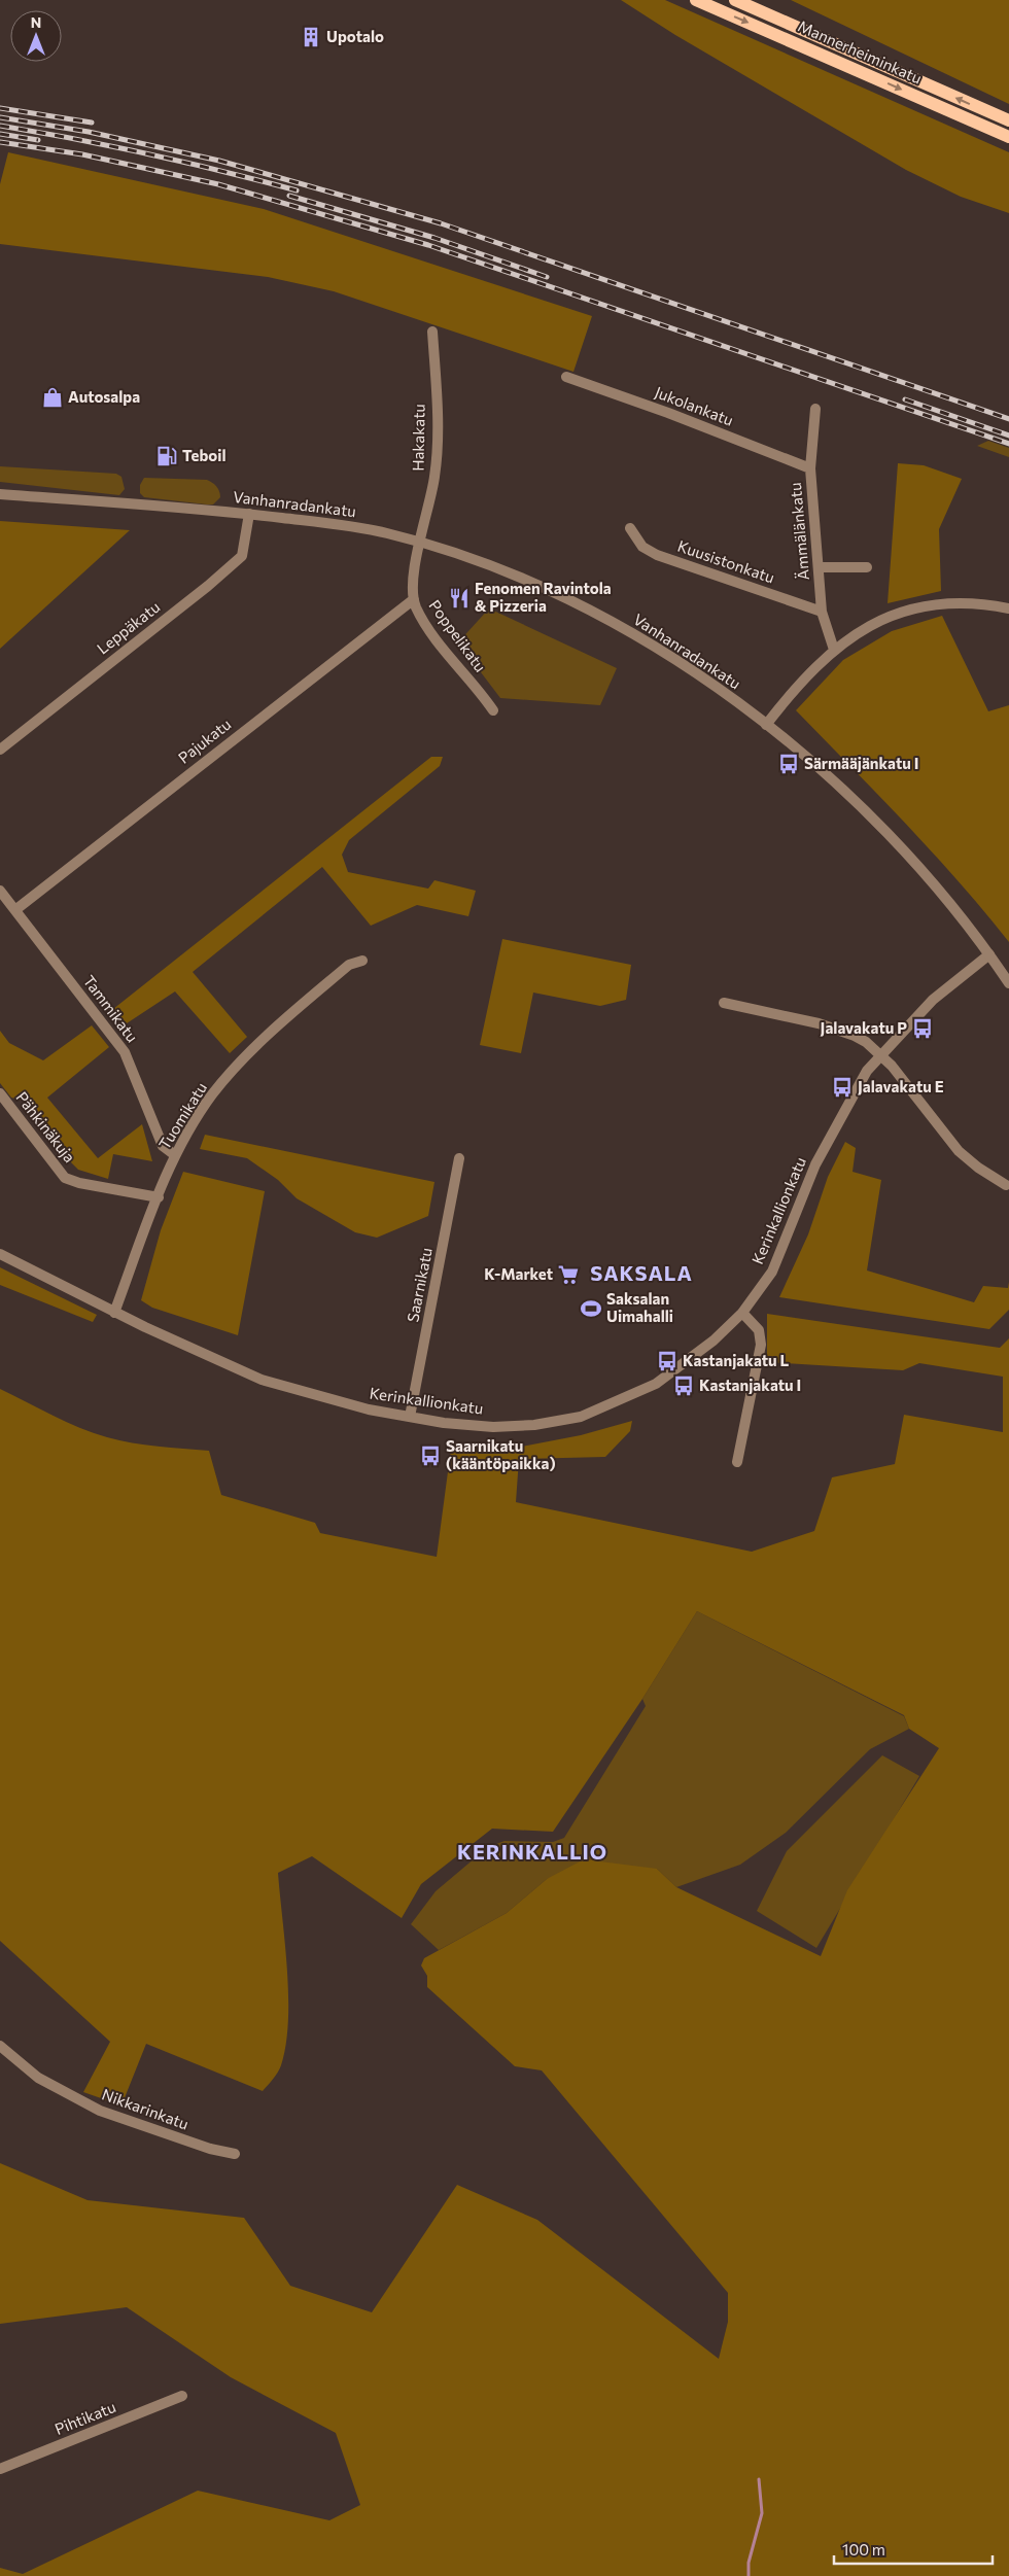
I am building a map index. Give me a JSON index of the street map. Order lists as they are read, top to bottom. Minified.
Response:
{"streets":{"main road":["Mannerheiminkatu"],"street":["Jukolankatu","Hakakatu","Vanhanradankatu","Ämmälänkatu","Kuusistonkatu","Leppäkatu","Poppelikatu","Pajukatu","Tammikatu","Tuomikatu","Pähkinäkuja","Kerinkallionkatu","Saarnikatu","Nikkarinkatu","Pihtikatu"]},"crossings":[["Jukolankatu","Ämmälänkatu"],["Hakakatu","Vanhanradankatu"],["Hakakatu","Poppelikatu"],["Vanhanradankatu","Leppäkatu"],["Vanhanradankatu","Poppelikatu"],["Vanhanradankatu","Kerinkallionkatu"],["Ämmälänkatu","Kuusistonkatu"],["Poppelikatu","Pajukatu"],["Pajukatu","Tammikatu"],["Tammikatu","Tuomikatu"],["Tuomikatu","Pähkinäkuja"],["Tuomikatu","Kerinkallionkatu"],["Kerinkallionkatu","Saarnikatu"]],"districts":["SAKSALA","KERINKALLIO"],"places":{"building":["Upotalo"],"shop":["Autosalpa"],"fuel station":["Teboil"],"restaurant":["Fenomen Ravintola & Pizzeria"],"bus stop":["Särmääjänkatu I","Jalavakatu P","Jalavakatu E","Kastanjakatu L","Kastanjakatu I","Saarnikatu (kääntöpaikka)"],"supermarket":["K-Market"],"sports":["Saksalan Uimahalli"]},"scale_bar":"100 m","north":"top"}
